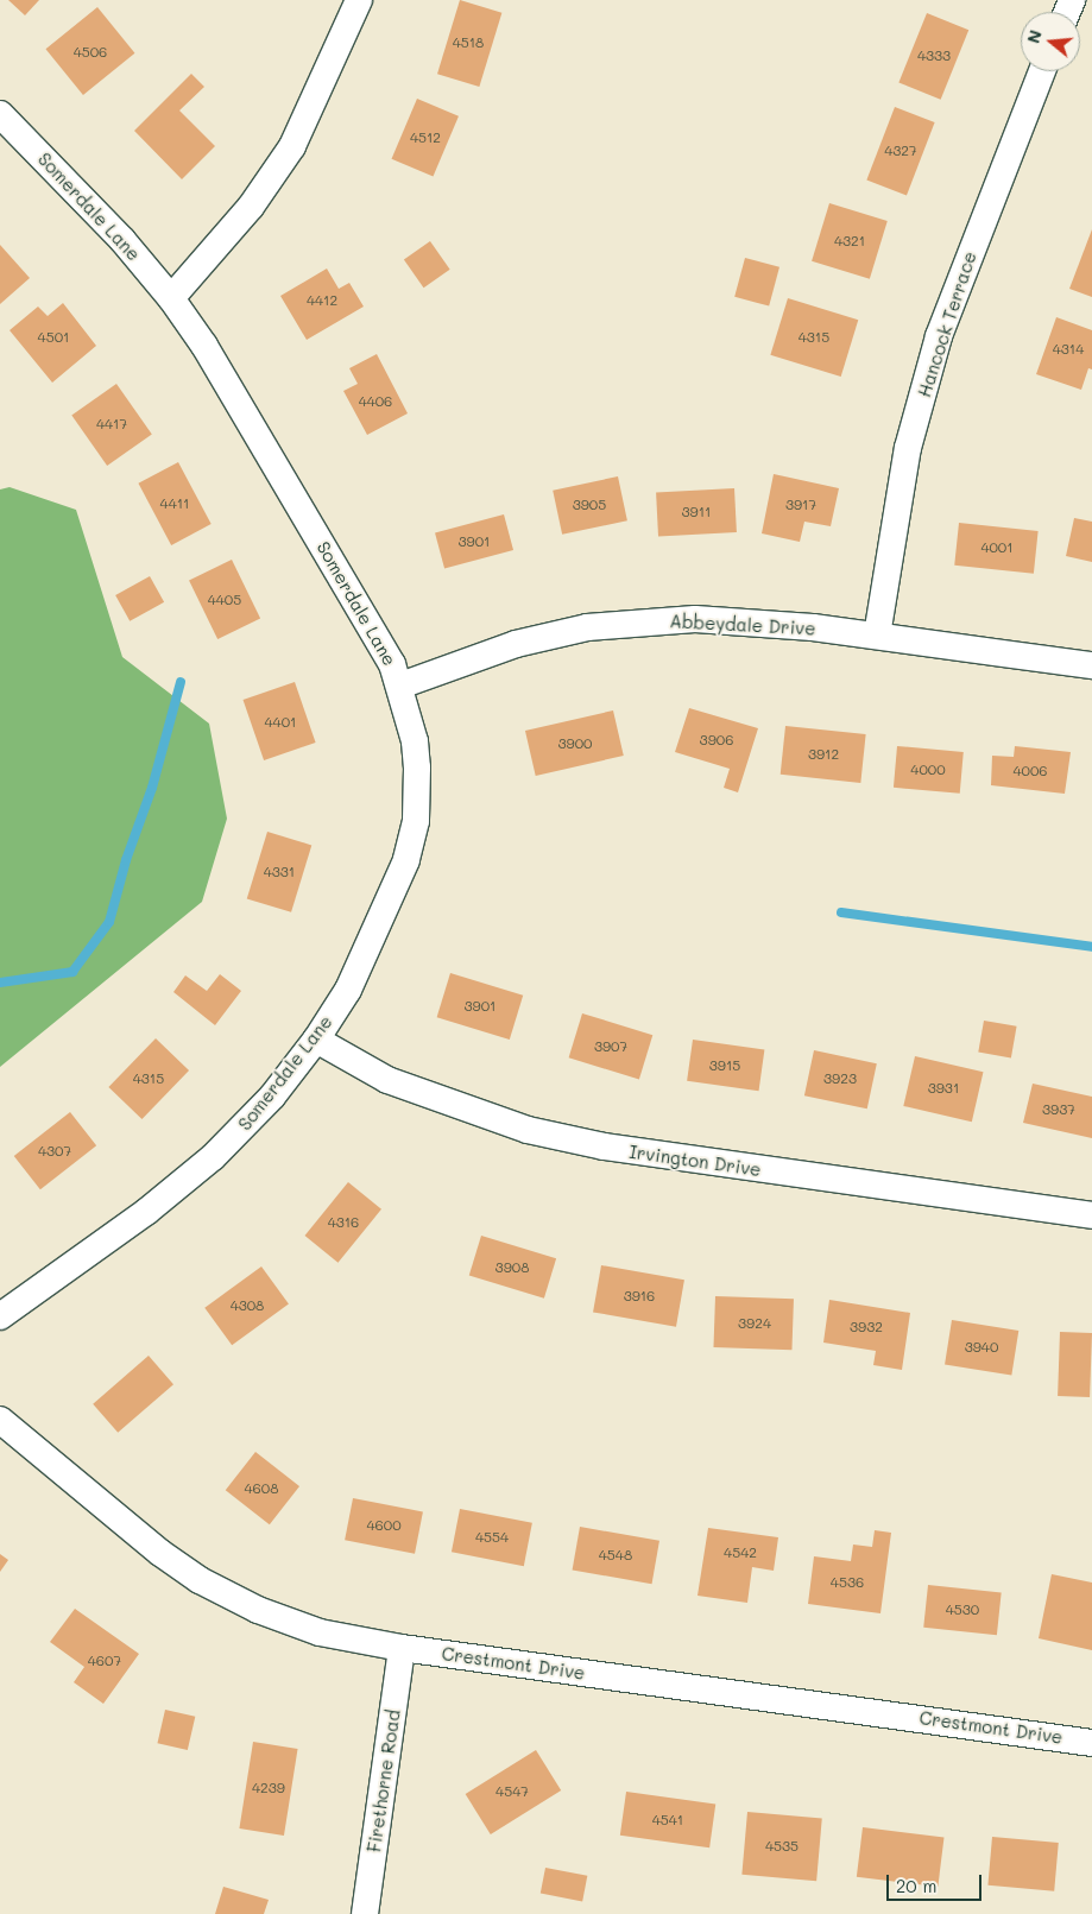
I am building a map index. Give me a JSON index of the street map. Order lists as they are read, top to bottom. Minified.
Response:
{"streets":{"street":["Somerdale Lane","Hancock Terrace","Abbeydale Drive","Irvington Drive","Crestmont Drive","Firethorne Road"]},"crossings":[["Somerdale Lane","Abbeydale Drive"],["Somerdale Lane","Irvington Drive"],["Hancock Terrace","Abbeydale Drive"],["Crestmont Drive","Firethorne Road"]],"house_numbers":["4518","4506","4333","4512","4327","4321","4412","4501","4315","4314","4406","4417","4411","3905","3917","3911","3901","4001","4405","4401","3906","3900","3912","4000","4006","4331","3901","3907","3915","4315","3923","3931","3937","4307","4316","3908","3916","4308","3924","3932","3940","4608","4600","4554","4542","4548","4536","4530","4607","4239","4547","4541","4535"],"scale_bar":"20 m","north":"left"}
